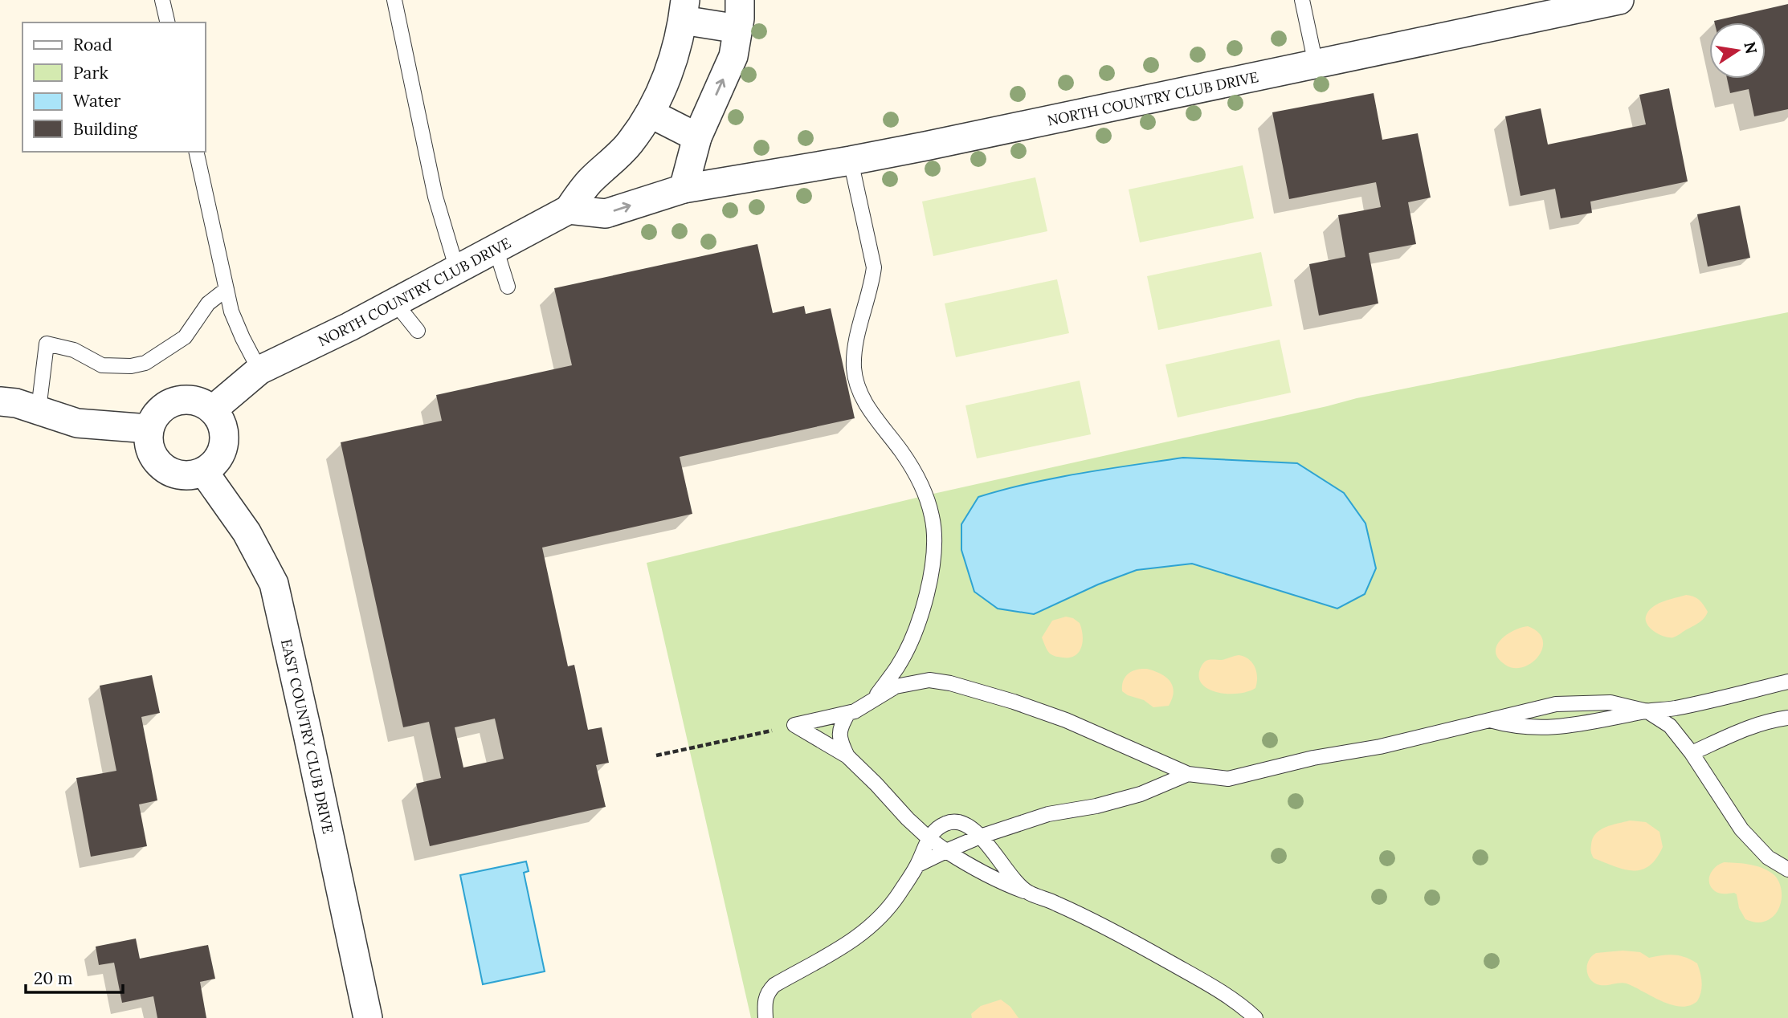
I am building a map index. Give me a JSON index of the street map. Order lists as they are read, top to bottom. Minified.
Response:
{"streets":{"street":["NORTH COUNTRY CLUB DRIVE","EAST COUNTRY CLUB DRIVE"]},"crossings":[["NORTH COUNTRY CLUB DRIVE","EAST COUNTRY CLUB DRIVE"]],"legend":["Road","Park","Water","Building"],"scale_bar":"20 m","north":"right"}
